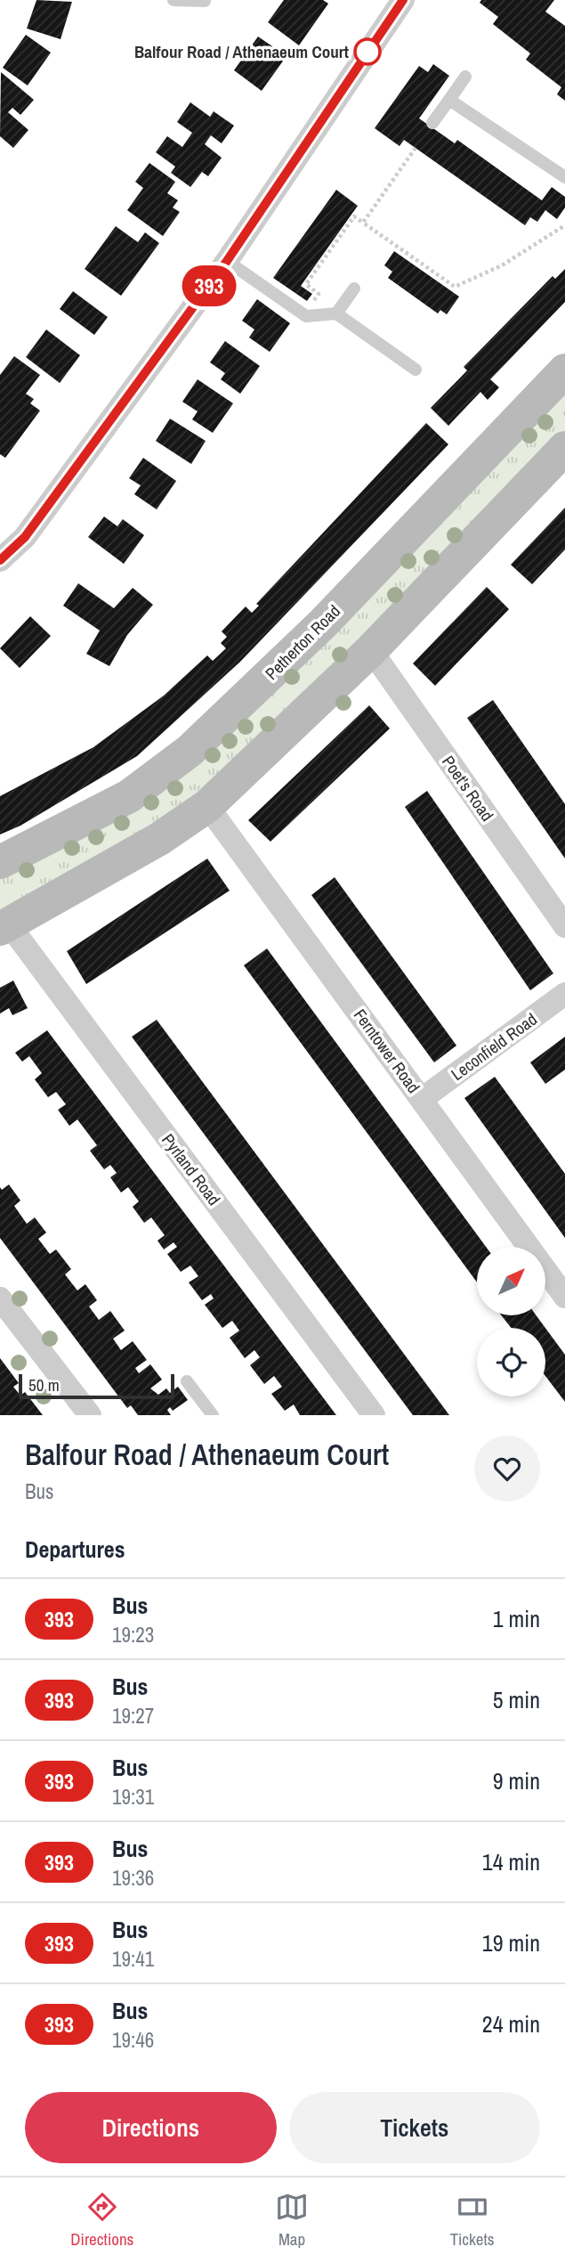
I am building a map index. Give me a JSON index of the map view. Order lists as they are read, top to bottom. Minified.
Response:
{"streets":{"street":["Petherton Road","Poet's Road","Leconfield Road","Ferntower Road","Pyrland Road"]},"crossings":[["Leconfield Road","Ferntower Road"]],"places":["Balfour Road / Athenaeum Court"],"lines":["bus line 393"],"scale_bar":"50 m","north":"top right","page":{"on_map":"393","scale":"50 m","heading":[["Balfour Road / Athenaeum Court","Bus"],"Departures"],"list":[{"mark":"393","name":"Bus","note":"19:23","value":"1 min"},{"mark":"393","name":"Bus","note":"19:27","value":"5 min"},{"mark":"393","name":"Bus","note":"19:31","value":"9 min"},{"mark":"393","name":"Bus","note":"19:36","value":"14 min"},{"mark":"393","name":"Bus","note":"19:41","value":"19 min"},{"mark":"393","name":"Bus","note":"19:46","value":"24 min"}],"buttons":["Directions","Tickets"],"tabs":["Directions","Map","Tickets"]}}
